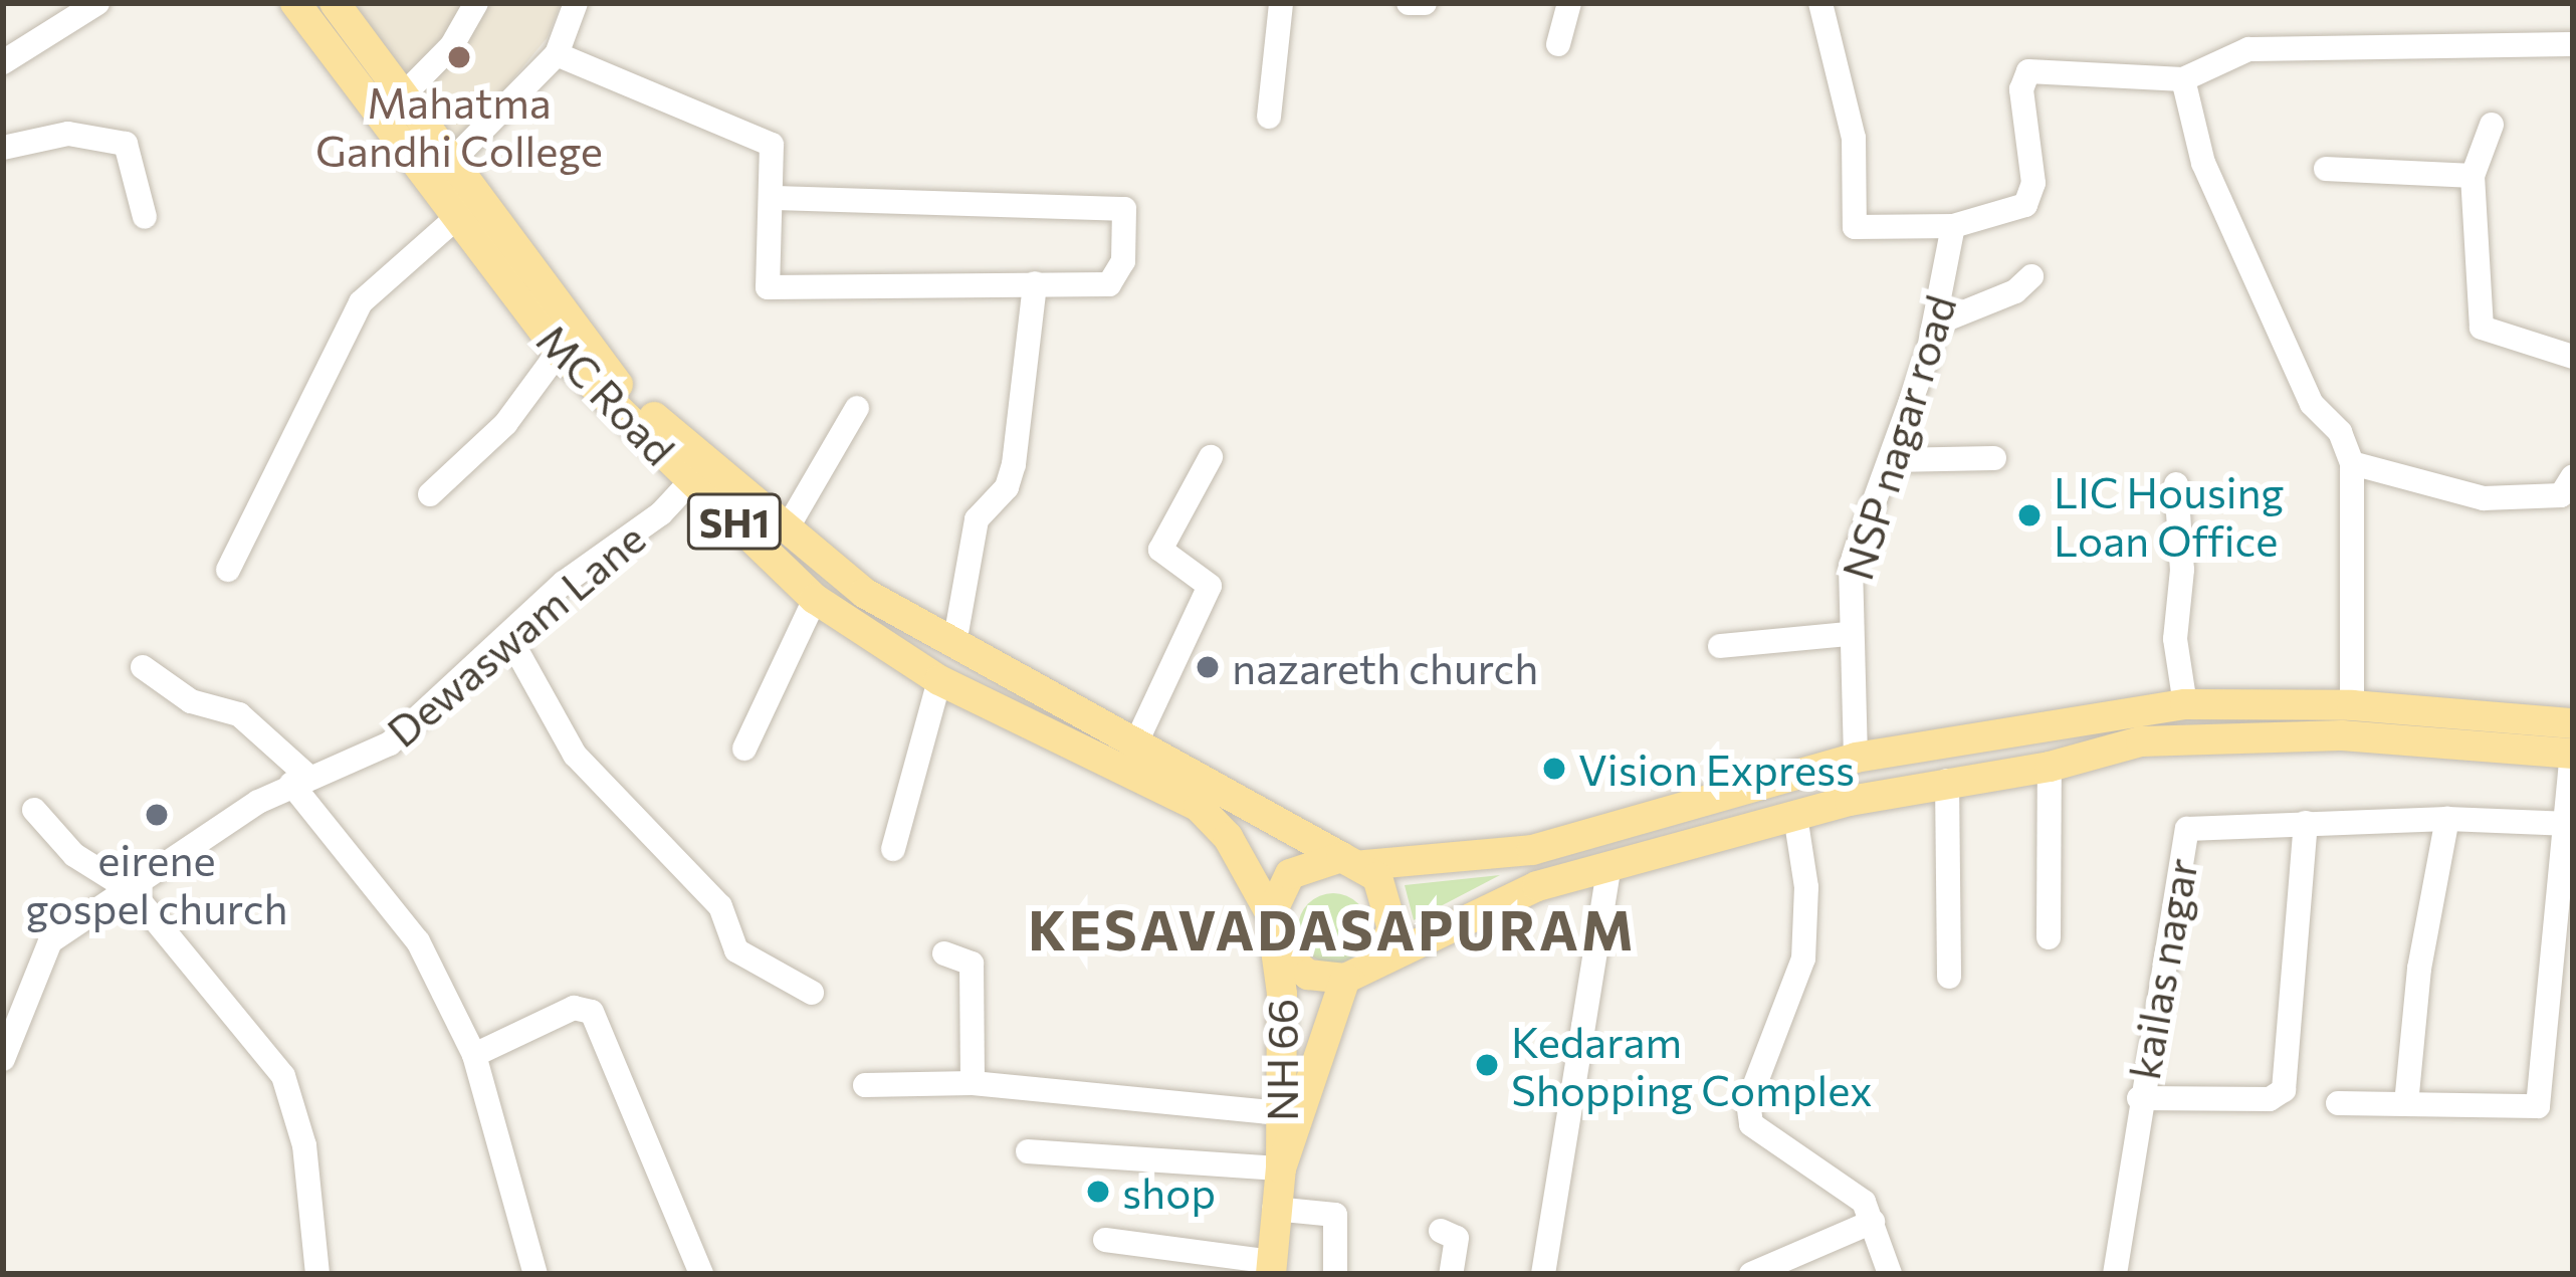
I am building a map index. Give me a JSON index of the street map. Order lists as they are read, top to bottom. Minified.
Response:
{"streets":{"main road":["MC Road","SH1","NH 66"],"street":["NSP nagar road","Dewaswam Lane","kailas nagar"]},"crossings":[["MC Road","Dewaswam Lane"],["MC Road","NH 66"]],"districts":["KESAVADASAPURAM"],"places":["Mahatma Gandhi College","LIC Housing Loan Office","nazareth church","Vision Express","eirene gospel church","Kedaram Shopping Complex","shop"]}
